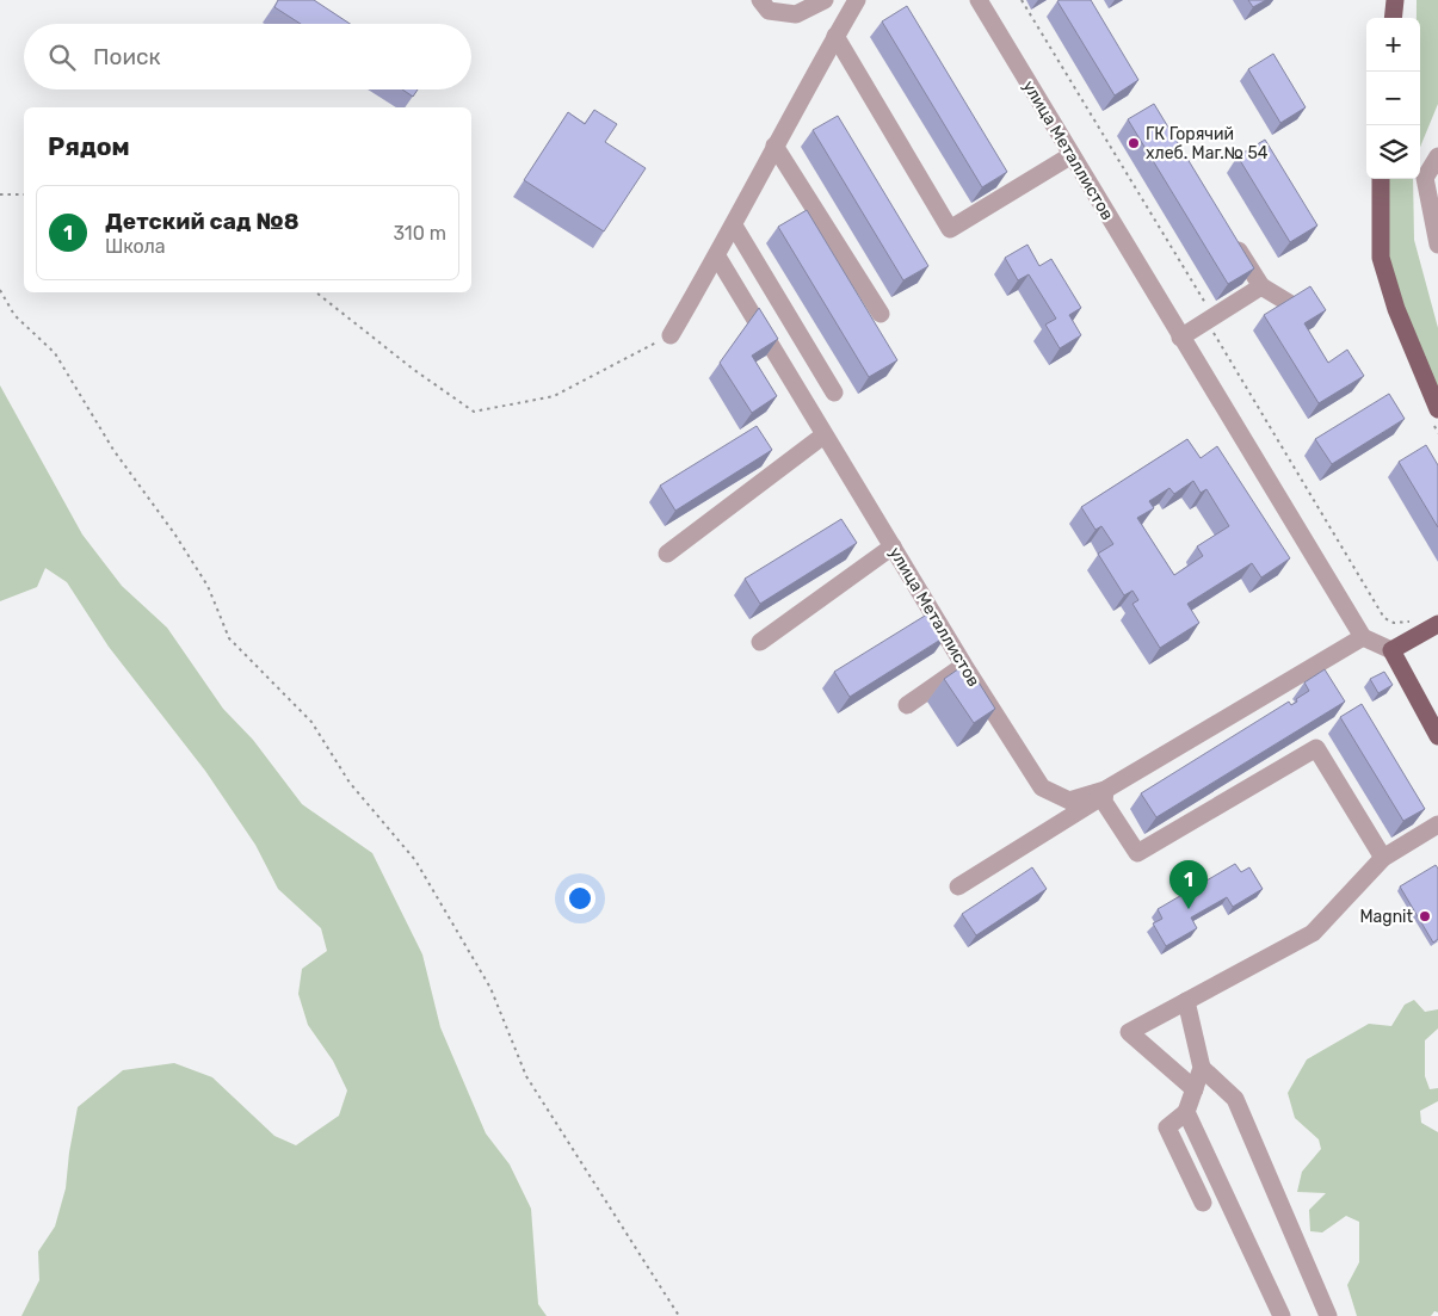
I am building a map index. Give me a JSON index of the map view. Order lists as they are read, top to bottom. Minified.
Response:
{"streets":{"street":["улица Металлистов"]},"places":["ГК Горячий хлеб. Маг.№ 54","Magnit"],"page":{"map_buttons":["+","−"],"search":"Поиск","heading":"Рядом","list":[{"mark":"1","name":"Детский сад №8","note":"Школа","value":"310 m"}],"pins":"1"}}
